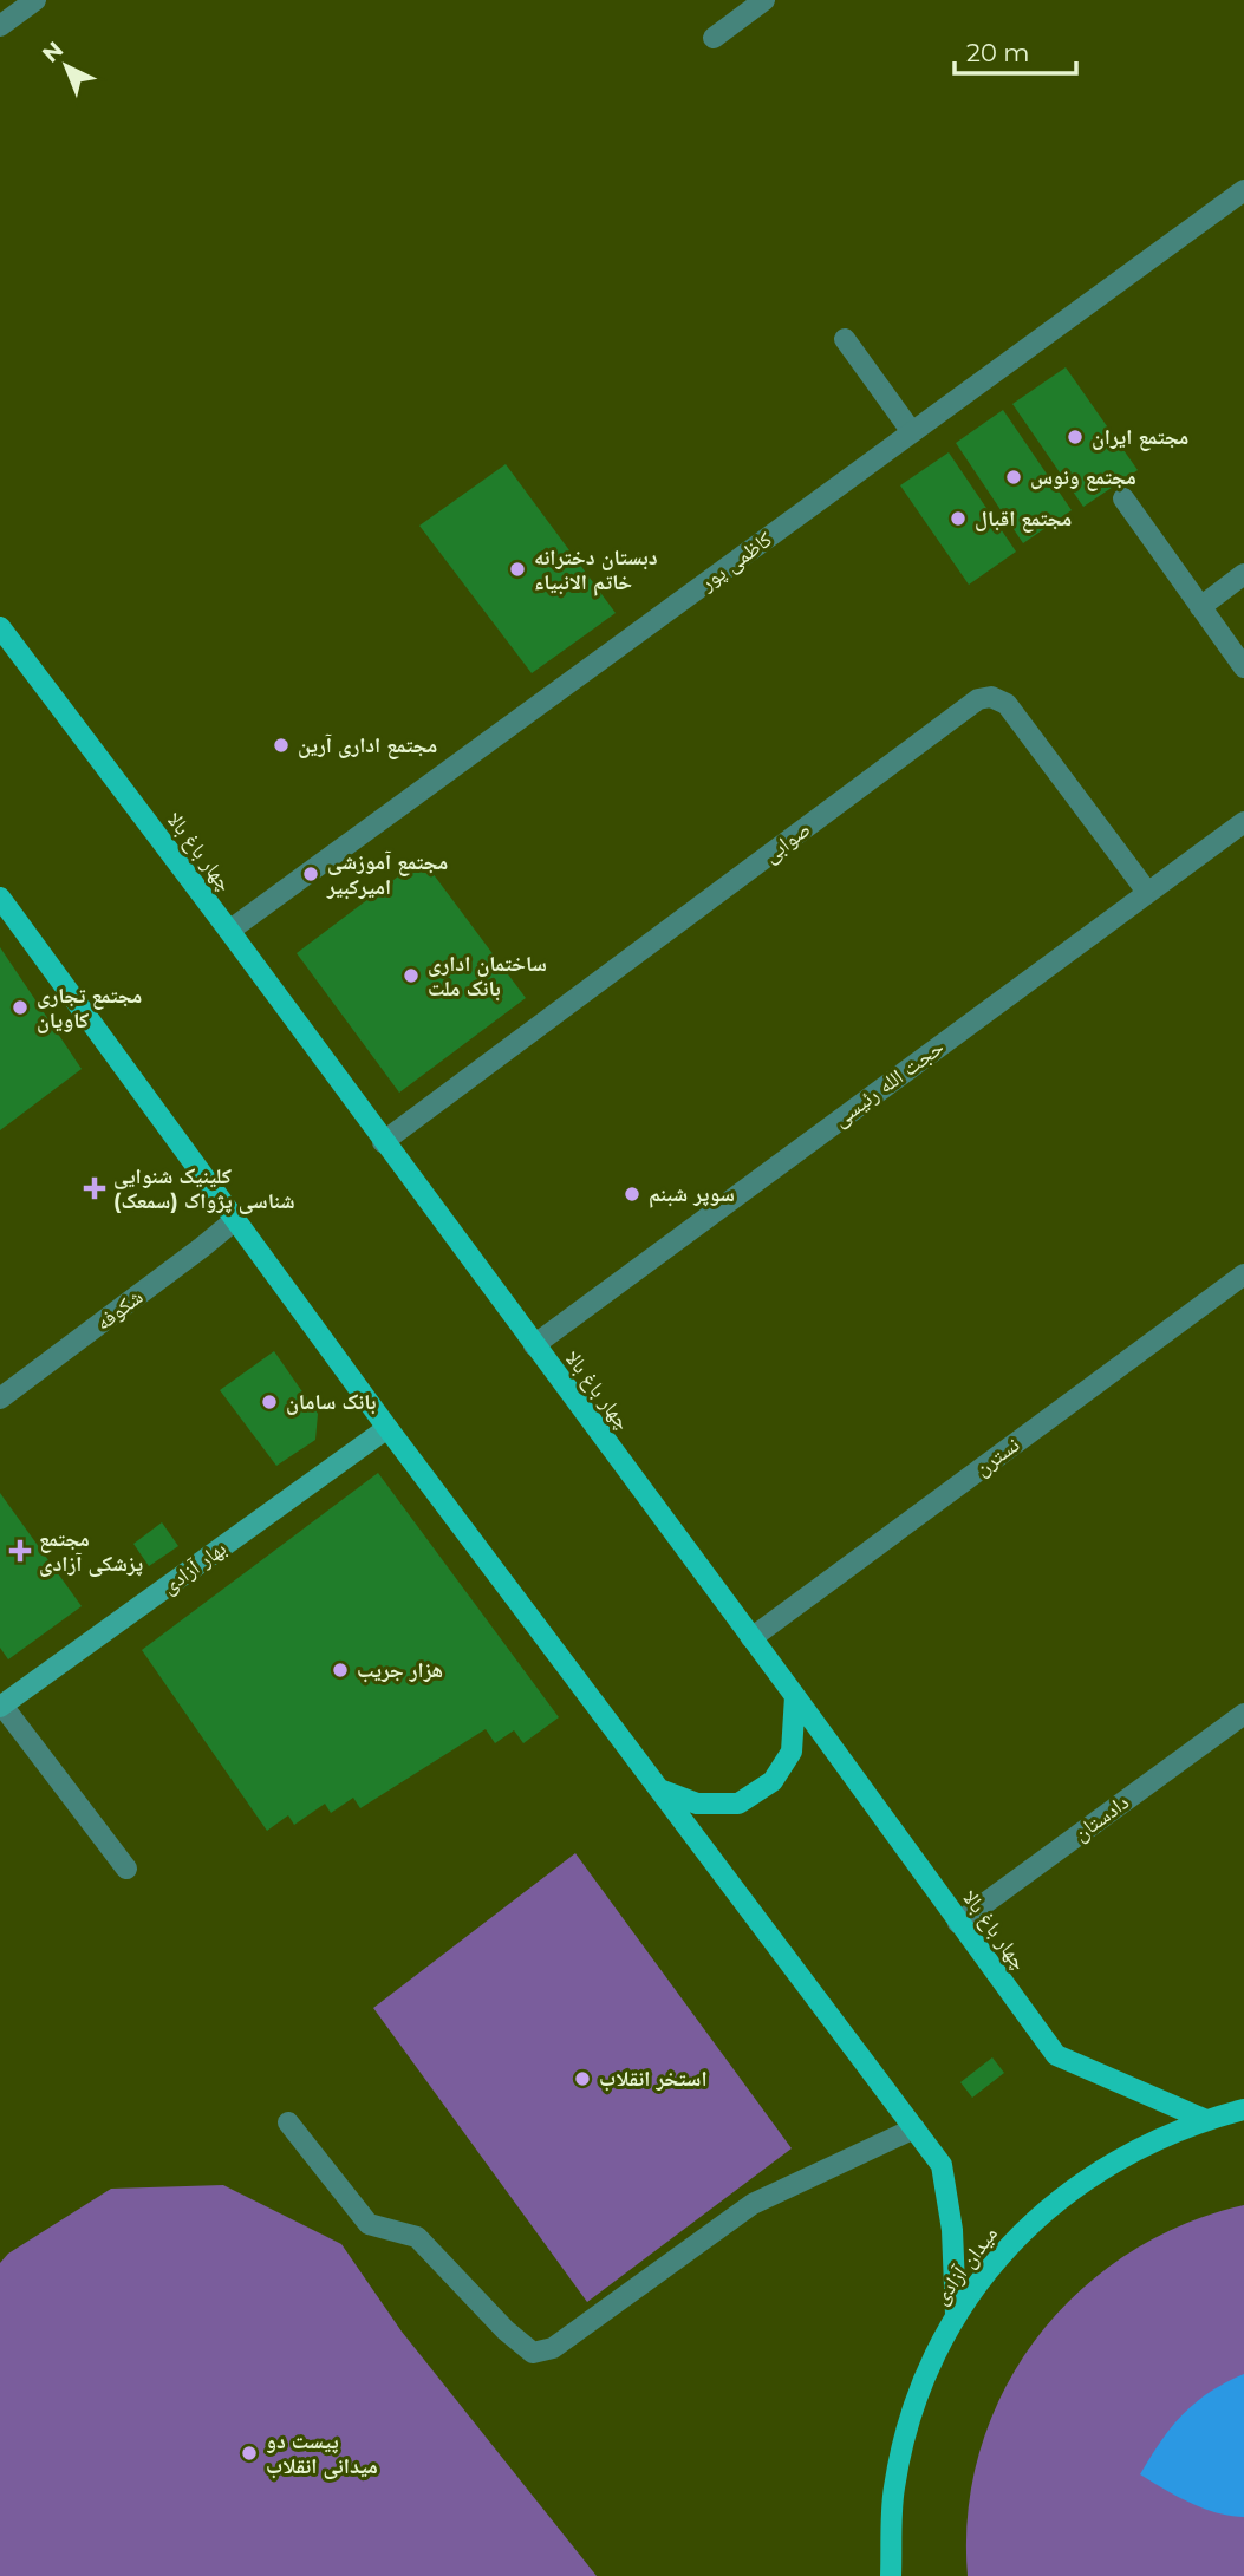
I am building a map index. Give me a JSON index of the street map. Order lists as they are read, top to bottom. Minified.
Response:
{"streets":{"main road":["چهار باغ بالا","میدان آزادی"],"street":["کاظمی پور","صوابی","حجت الله رئیسی","شکوفه","نسترن","بهار آزادی","دادستان"]},"crossings":[["کاظمی پور","چهار باغ بالا"],["صوابی","چهار باغ بالا"],["صوابی","حجت الله رئیسی"],["چهار باغ بالا","حجت الله رئیسی"],["چهار باغ بالا","نسترن"],["چهار باغ بالا","دادستان"],["چهار باغ بالا","میدان آزادی"]],"places":{"other":["مجتمع ایران","مجتمع ونوس","مجتمع اقبال","دبستان دخترانه خاتم الانبیاء","مجتمع اداری آرین","مجتمع آموزشی امیرکبیر","ساختمان اداری بانک ملت","مجتمع تجاری کاویان","سوپر شبنم","بانک سامان","هزار جریب","استخر انقلاب","پیست دو میدانی انقلاب"],"health":["کلینیک شنوایی شناسی پژواک (سمعک)","مجتمع پزشکی آزادی"]},"scale_bar":"20 m","north":"top left"}
